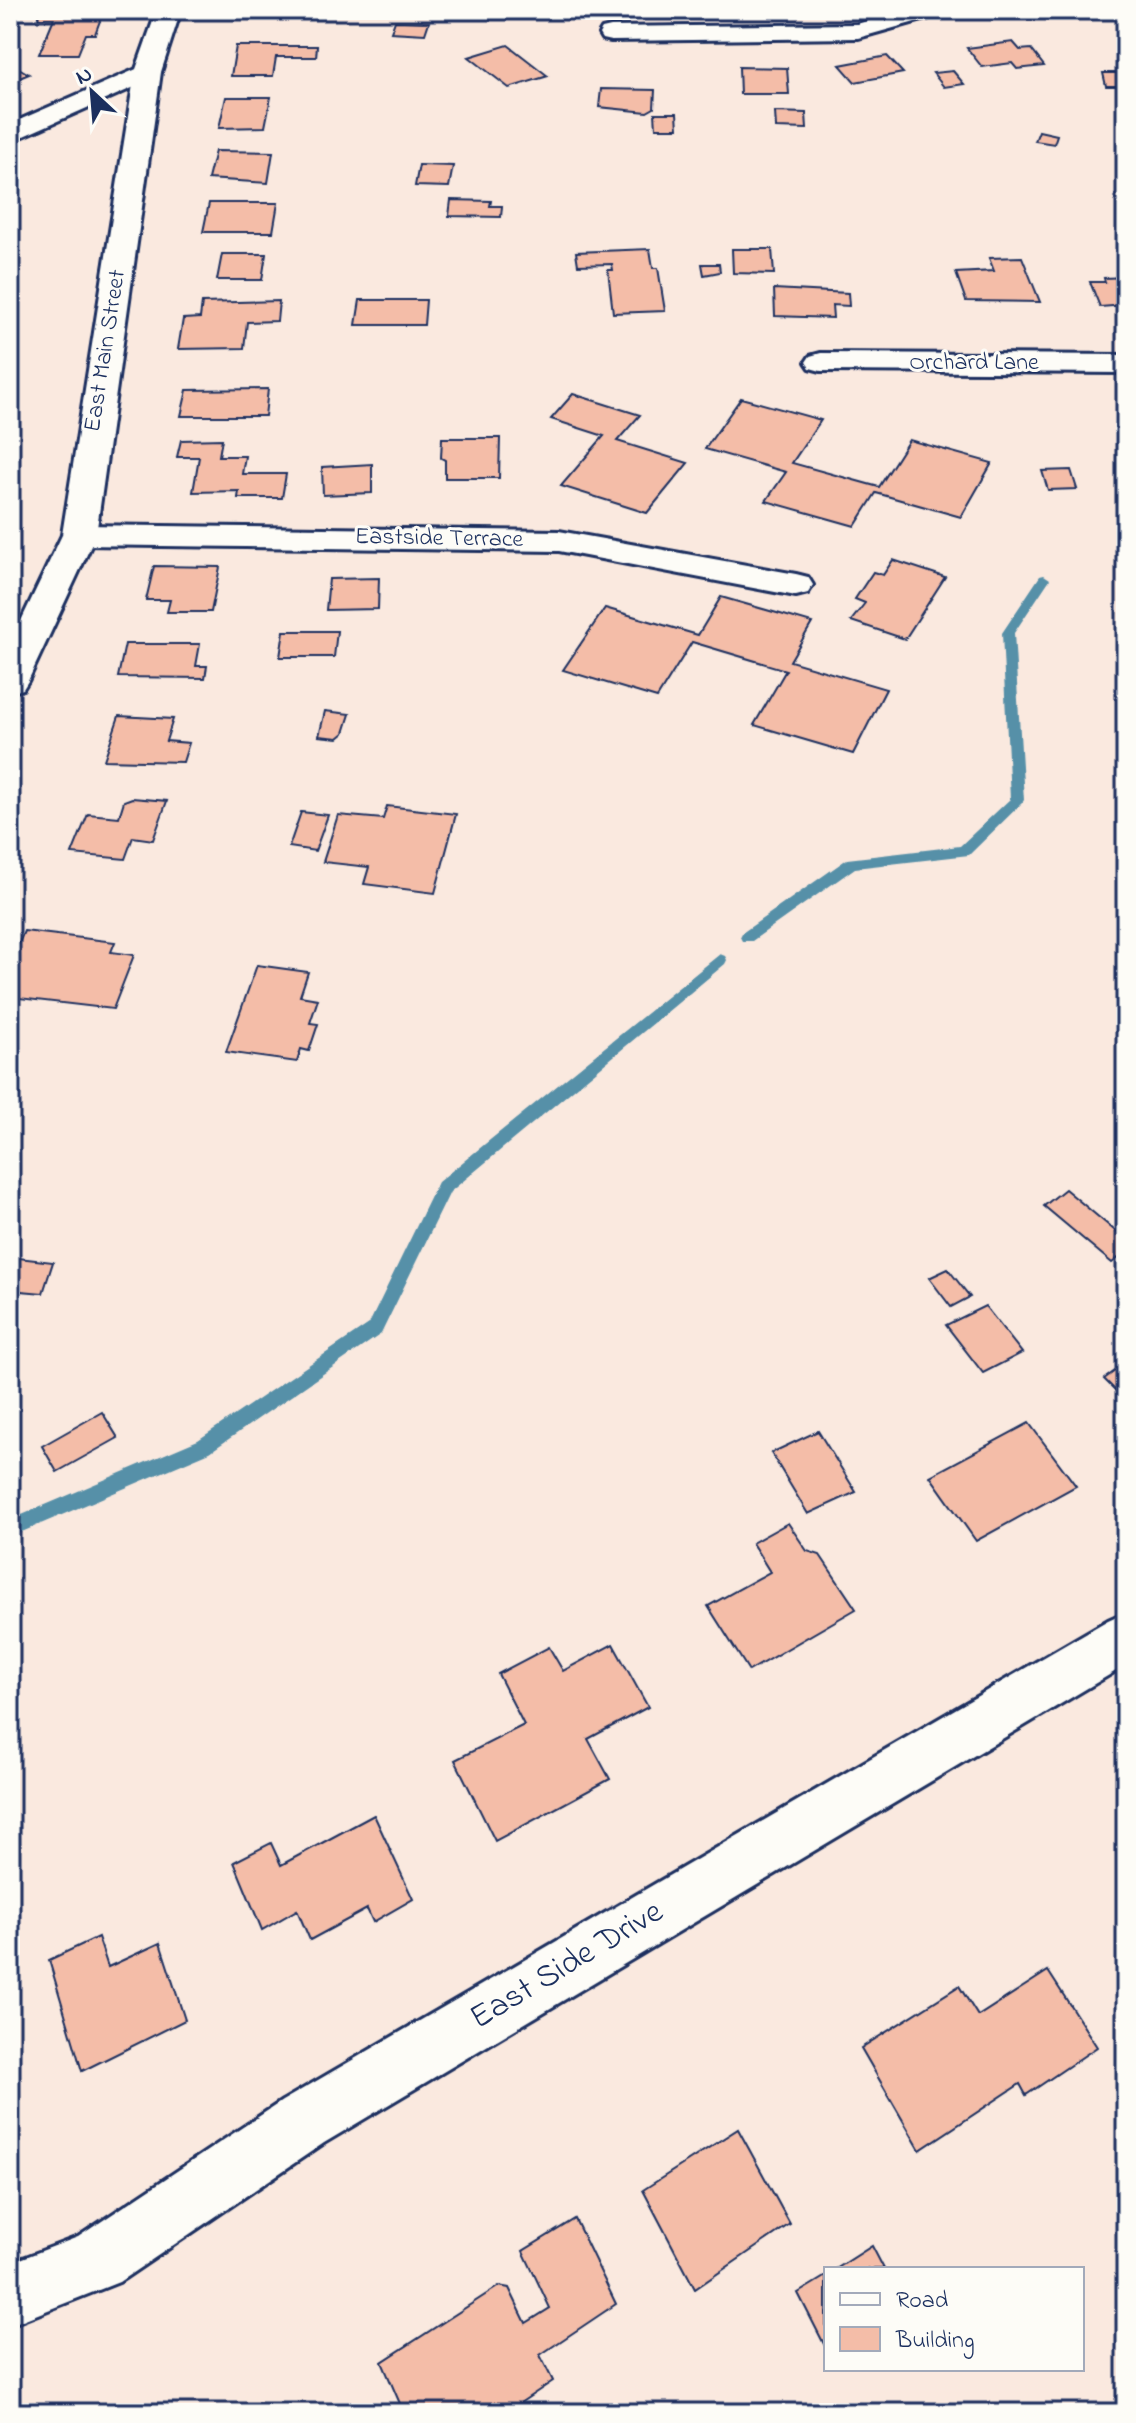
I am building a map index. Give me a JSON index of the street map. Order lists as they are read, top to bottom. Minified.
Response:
{"streets":{"street":["East Main Street","Orchard Lane","Eastside Terrace","East Side Drive"]},"crossings":[["East Main Street","Eastside Terrace"]],"legend":["Road","Building"],"north":"top left"}
